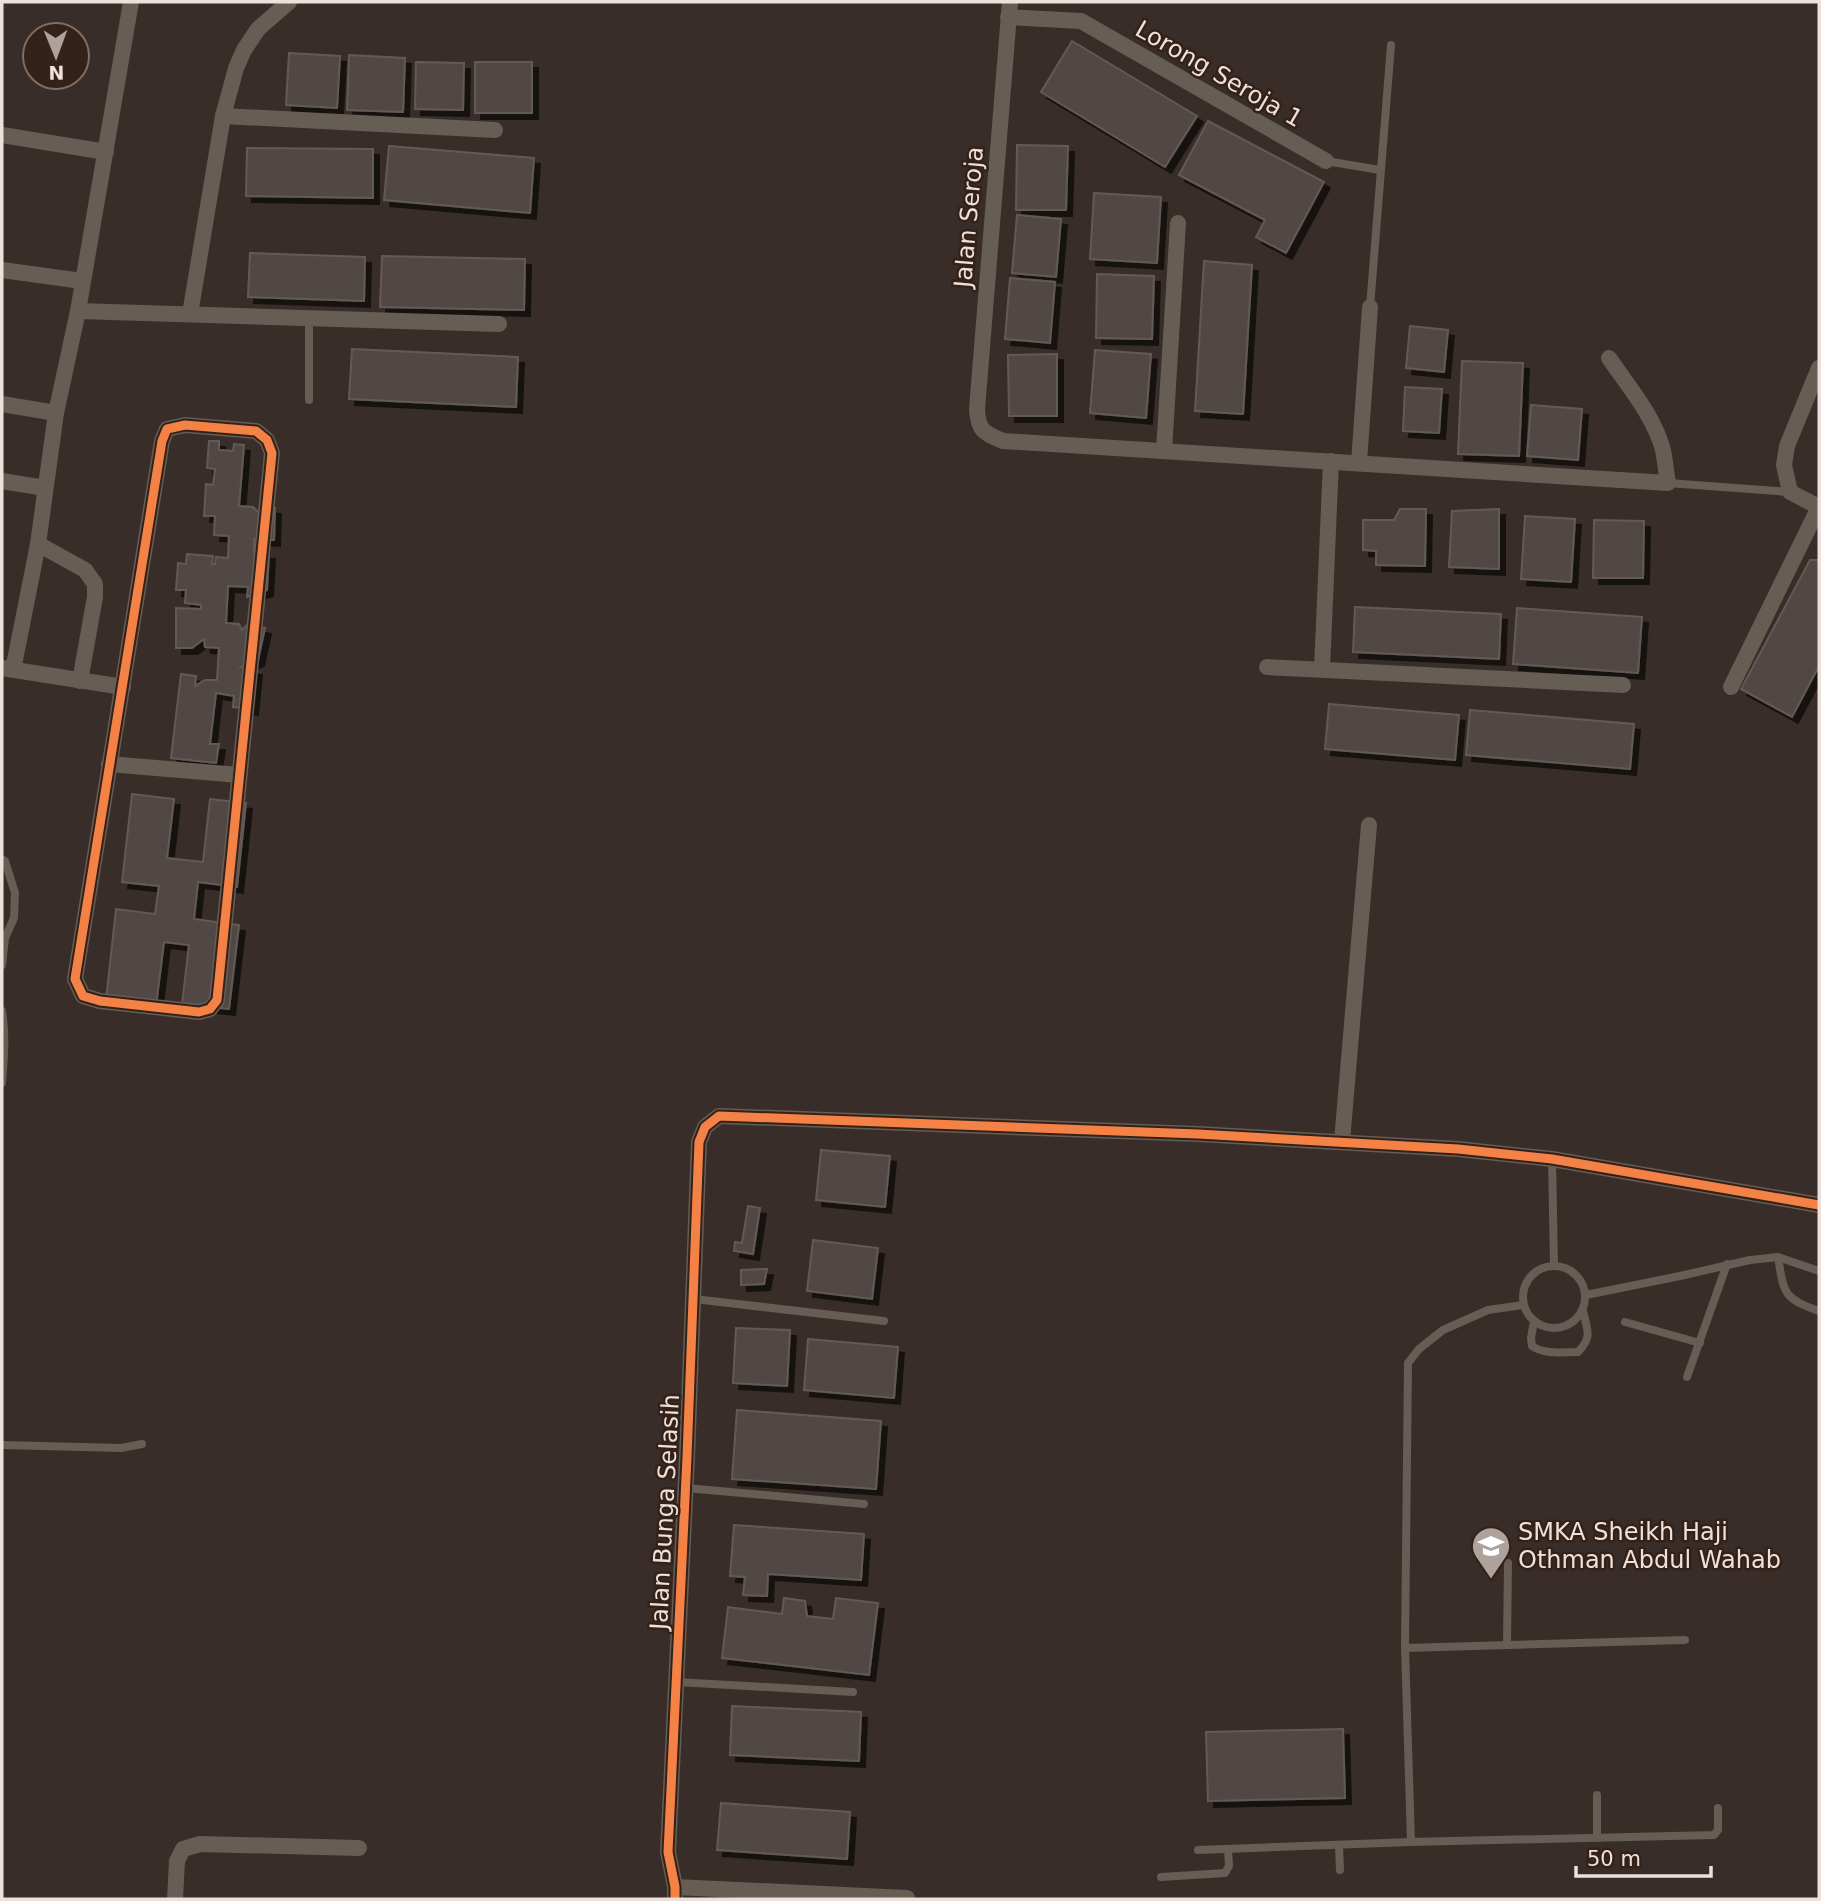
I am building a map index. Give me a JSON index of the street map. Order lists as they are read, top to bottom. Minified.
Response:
{"streets":{"street":["Lorong Seroja 1","Jalan Seroja","Jalan Bunga Selasih"]},"crossings":[["Lorong Seroja 1","Jalan Seroja"]],"places":{"school or university":["SMKA Sheikh Haji Othman Abdul Wahab"]},"scale_bar":"50 m","north":"bottom"}
